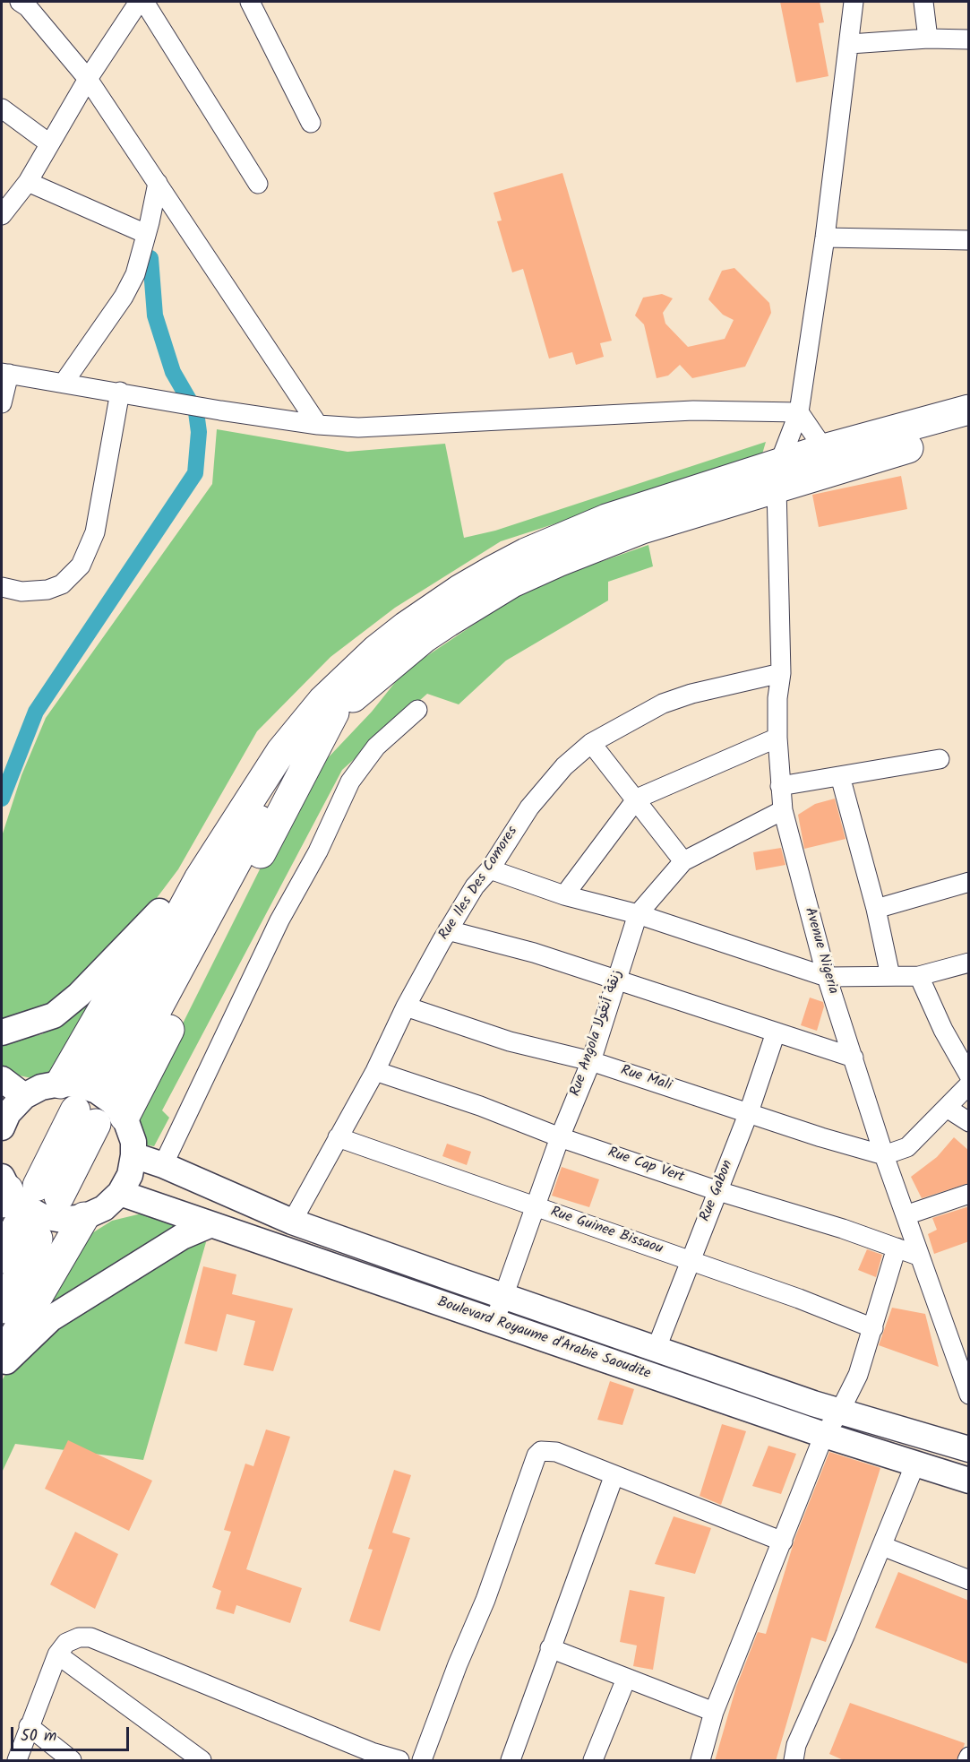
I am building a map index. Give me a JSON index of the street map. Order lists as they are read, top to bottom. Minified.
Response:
{"streets":{"main road":["Boulevard Royaume d'Arabie Saoudite"],"street":["Rue Iles Des Comores","Avenue Nigeria","Rue Angola زنقة أنغولا","Rue Mali","Rue Cap Vert","Rue Gabon","Rue Guinee Bissaou"]},"crossings":[["Rue Iles Des Comores","Avenue Nigeria"],["Rue Iles Des Comores","Rue Mali"],["Rue Iles Des Comores","Rue Cap Vert"],["Rue Iles Des Comores","Rue Guinee Bissaou"],["Rue Iles Des Comores","Boulevard Royaume d'Arabie Saoudite"],["Avenue Nigeria","Rue Angola زنقة أنغولا"],["Avenue Nigeria","Rue Mali"],["Avenue Nigeria","Rue Cap Vert"],["Rue Angola زنقة أنغولا","Rue Mali"],["Rue Angola زنقة أنغولا","Rue Cap Vert"],["Rue Angola زنقة أنغولا","Rue Guinee Bissaou"],["Rue Angola زنقة أنغولا","Boulevard Royaume d'Arabie Saoudite"],["Rue Mali","Rue Gabon"],["Rue Cap Vert","Rue Gabon"],["Rue Gabon","Rue Guinee Bissaou"],["Rue Gabon","Boulevard Royaume d'Arabie Saoudite"]],"scale_bar":"50 m"}
